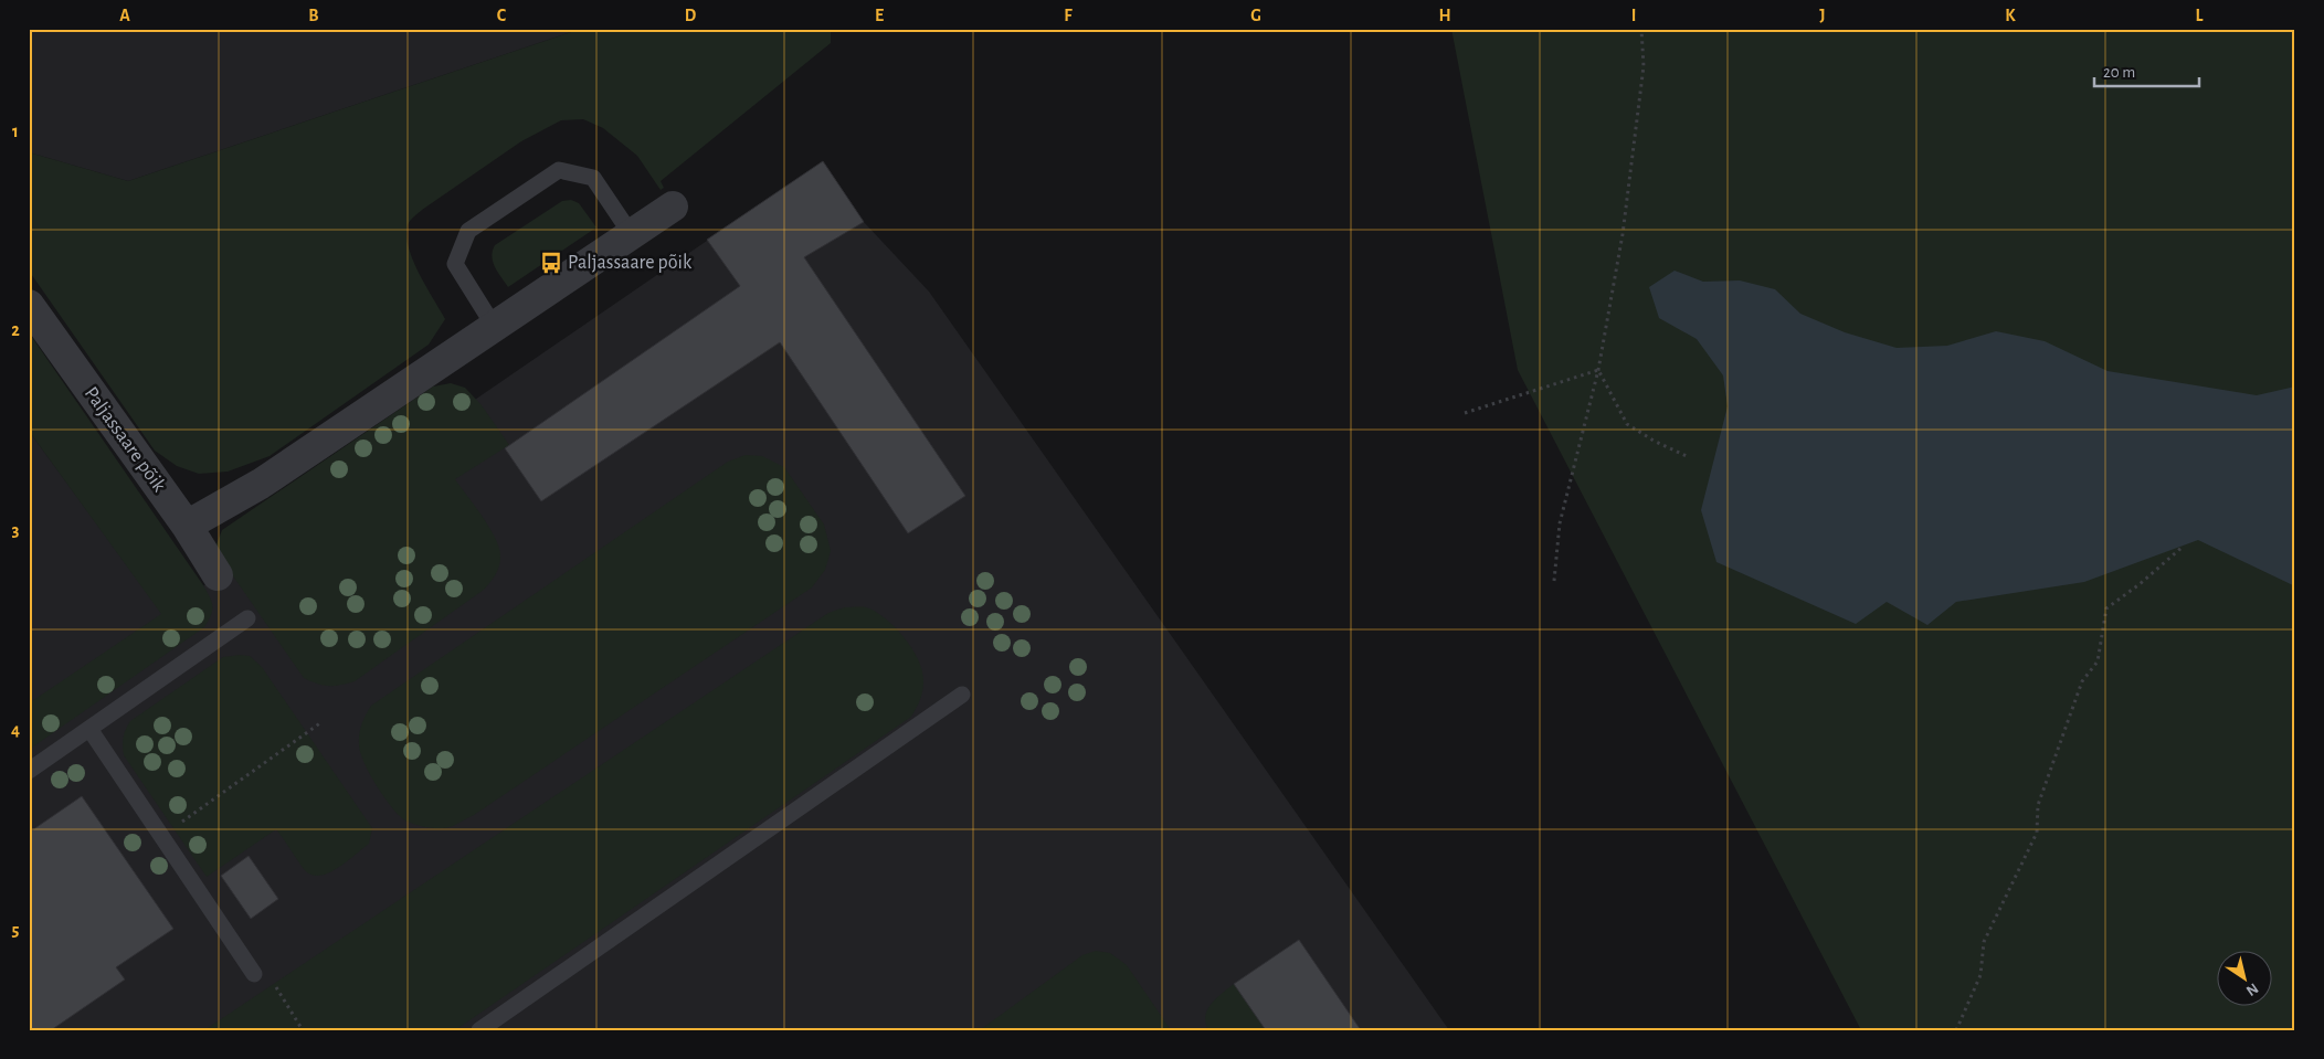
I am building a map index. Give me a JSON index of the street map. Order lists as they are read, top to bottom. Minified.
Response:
{"streets":{"street":["Paljassaare põik"]},"places":{"bus stop":["Paljassaare põik"]},"scale_bar":"20 m","north":"bottom right","grid":{"columns":["A","B","C","D","E","F","G","H","I","J","K","L"],"rows":["1","2","3","4","5"]}}
